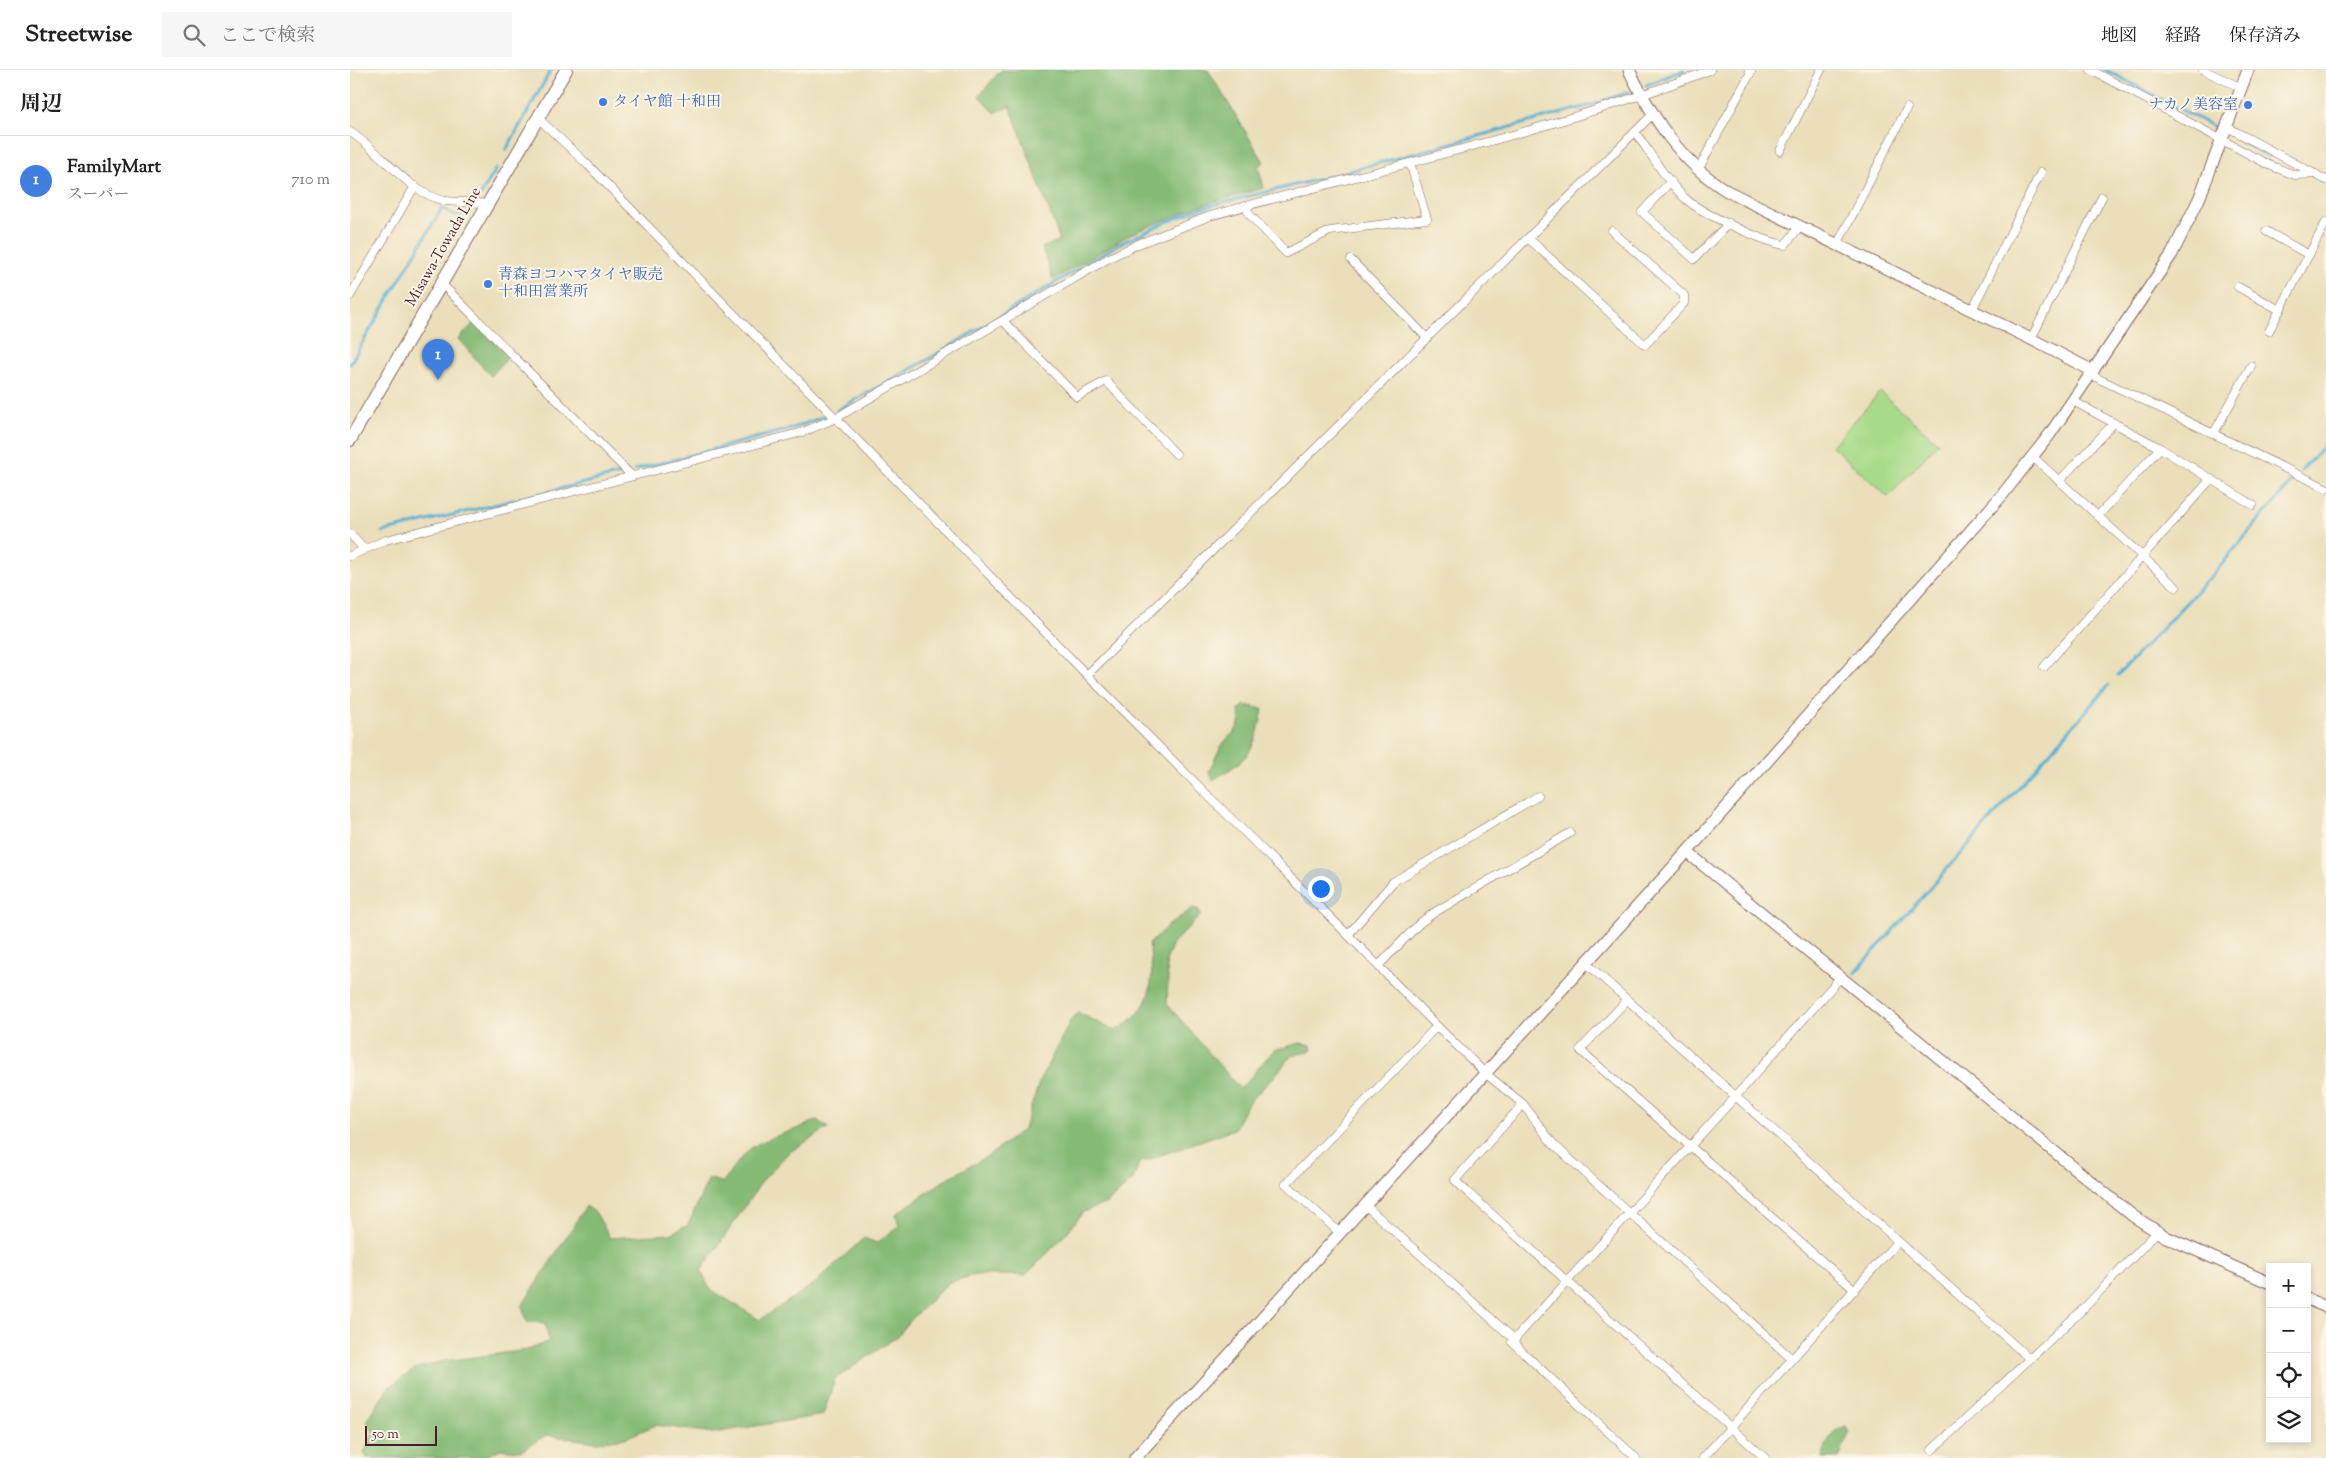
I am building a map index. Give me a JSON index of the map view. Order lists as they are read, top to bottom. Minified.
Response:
{"streets":{"main road":["Misawa-Towada Line"]},"places":["タイヤ館 十和田","ナカノ美容室","青森ヨコハマタイヤ販売 十和田営業所"],"scale_bar":"50 m","page":{"header":"Streetwise","search":"ここで検索","nav":["地図","経路","保存済み"],"heading":"周辺","list":[{"mark":"1","name":"FamilyMart","note":"スーパー","value":"710 m"}],"pins":"1","map_buttons":["+","−"],"scale":"50 m"}}
